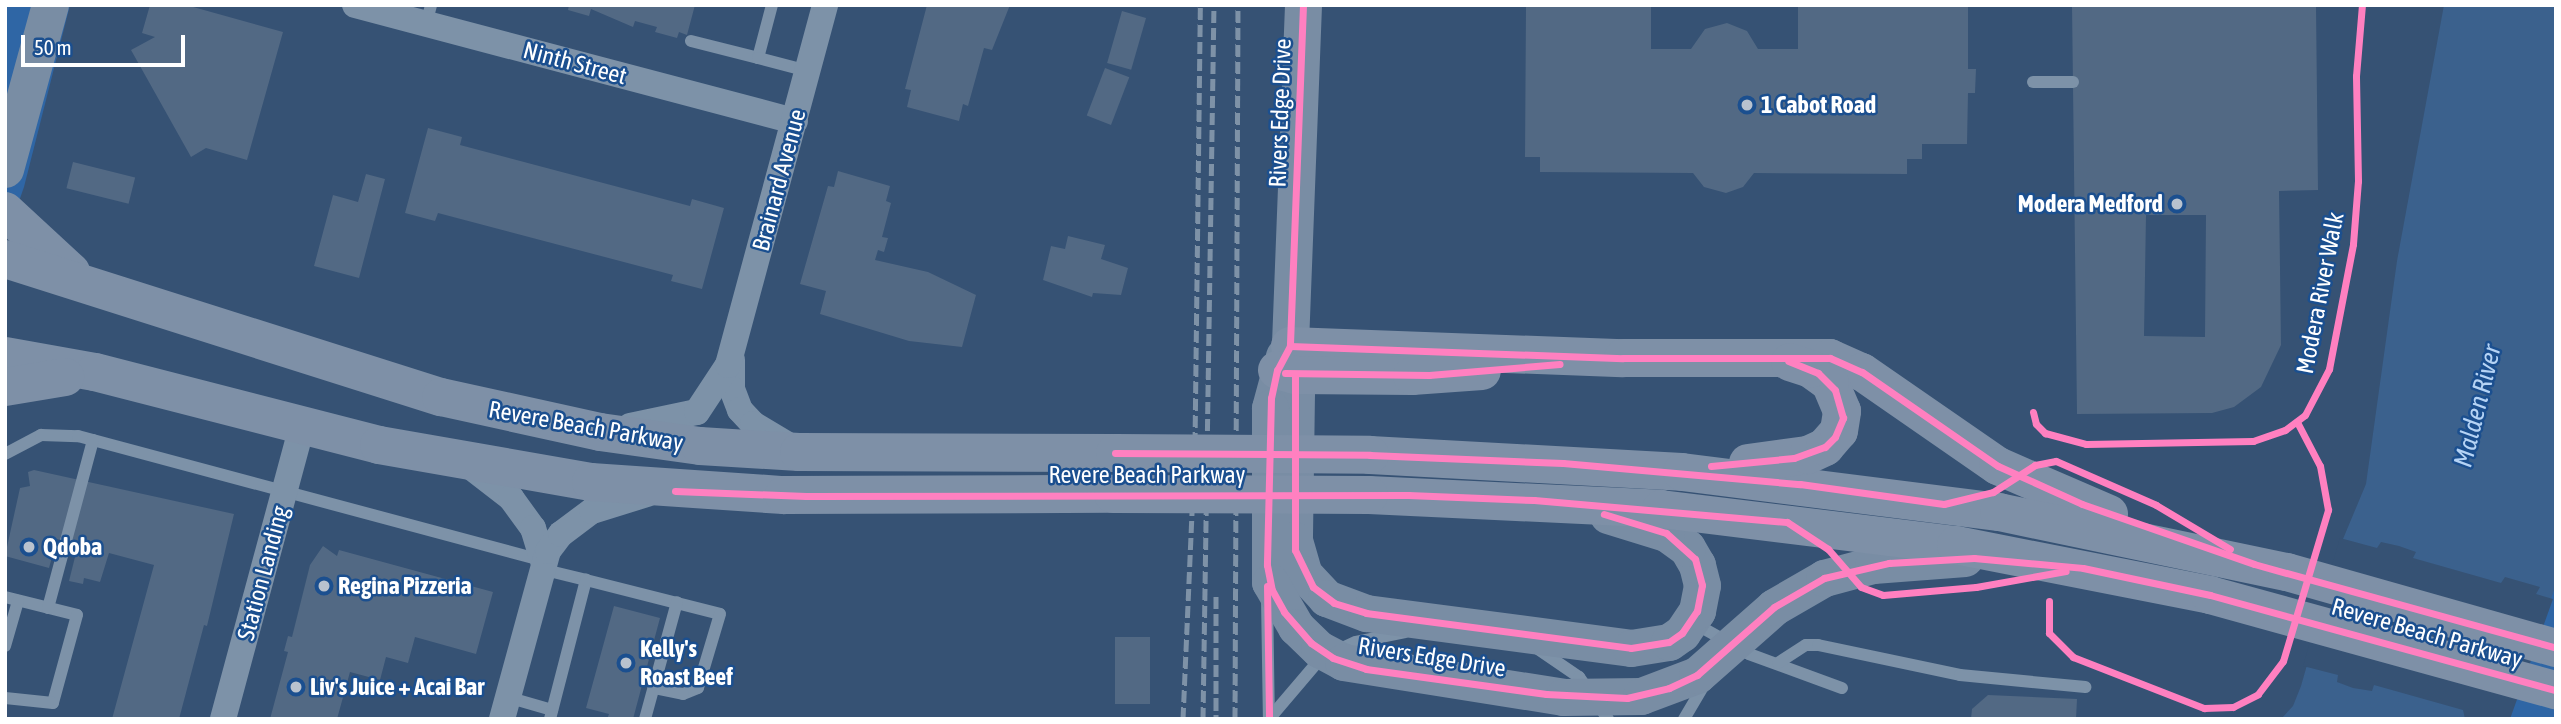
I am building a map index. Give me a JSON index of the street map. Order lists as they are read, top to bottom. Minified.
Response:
{"streets":{"highway":["Revere Beach Parkway"],"main road":["Rivers Edge Drive"],"street":["Ninth Street","Brainard Avenue","Station Landing"],"cycle path":["Modera River Walk"]},"crossings":[["Ninth Street","Brainard Avenue"],["Rivers Edge Drive","Revere Beach Parkway"],["Brainard Avenue","Revere Beach Parkway"],["Revere Beach Parkway","Station Landing"]],"water":["Malden River"],"places":["1 Cabot Road","Modera Medford","Qdoba","Regina Pizzeria","Kelly's Roast Beef","Liv's Juice + Acai Bar"],"scale_bar":"50 m"}
